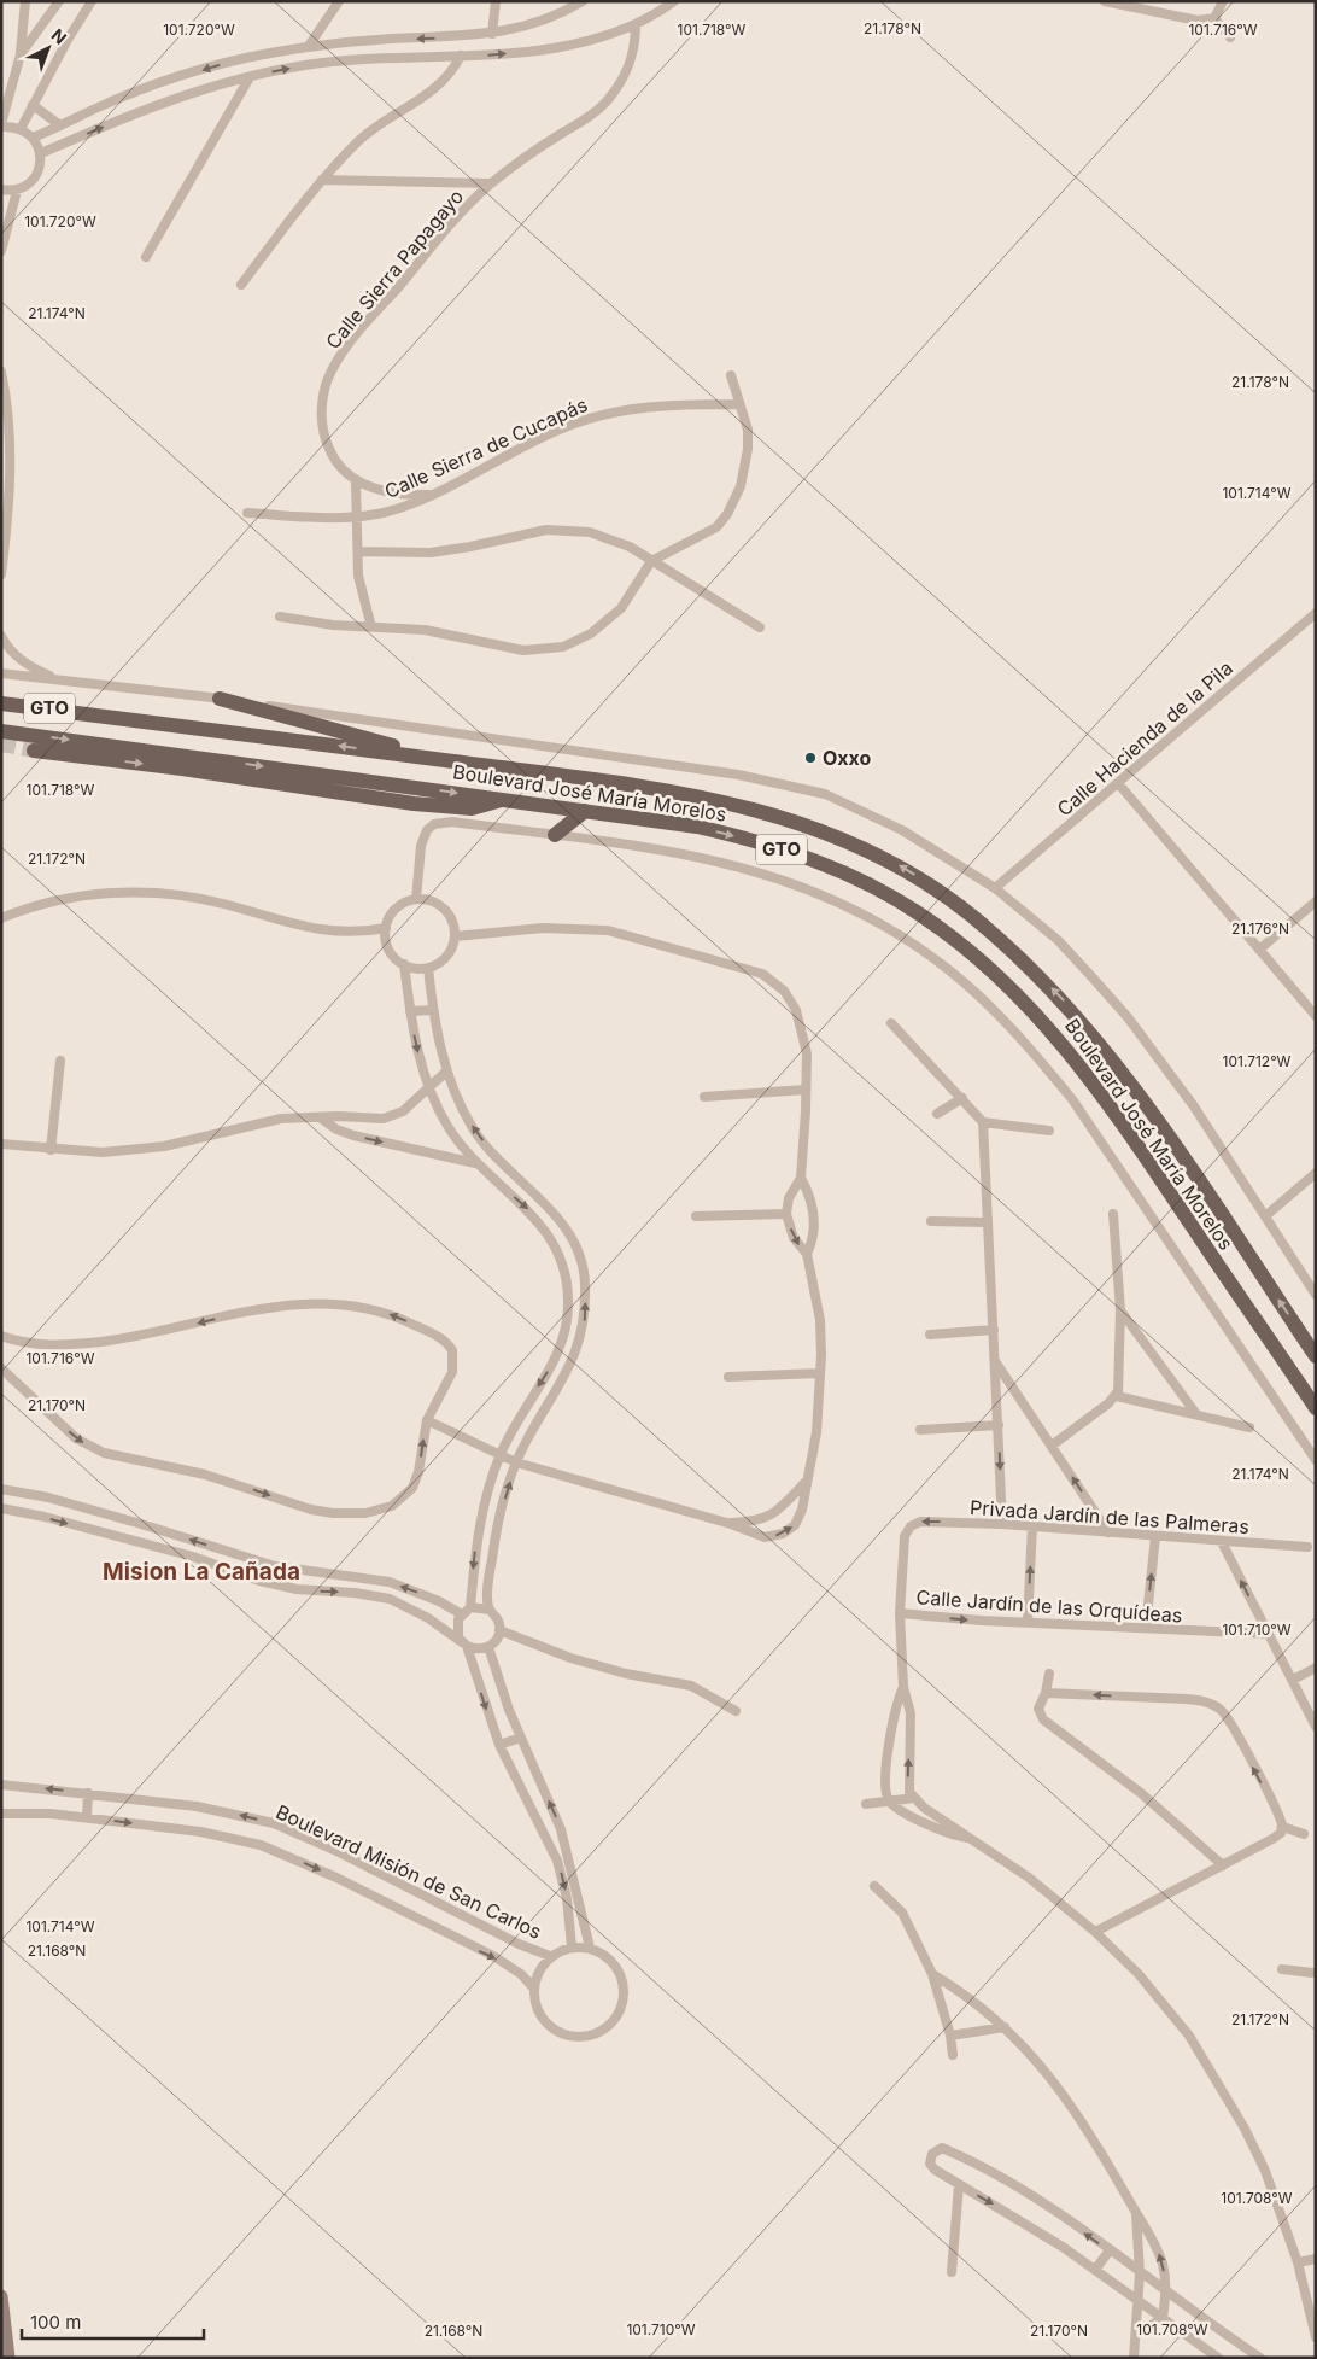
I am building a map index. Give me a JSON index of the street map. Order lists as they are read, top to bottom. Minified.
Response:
{"streets":{"main road":["GTO","Boulevard José María Morelos"],"street":["Calle Sierra Papagayo","Calle Sierra de Cucapás","Calle Hacienda de la Pila","Privada Jardín de las Palmeras","Calle Jardín de las Orquídeas","Boulevard Misión de San Carlos"]},"crossings":[["Privada Jardín de las Palmeras","Calle Jardín de las Orquídeas"]],"districts":["Mision La Cañada"],"places":["Oxxo"],"scale_bar":"100 m","north":"top right","coordinates":["21.178°N","101.720°W","101.718°W","101.716°W","21.174°N","101.714°W","21.172°N","21.176°N","101.712°W","21.170°N","101.710°W","21.168°N","101.708°W"]}
